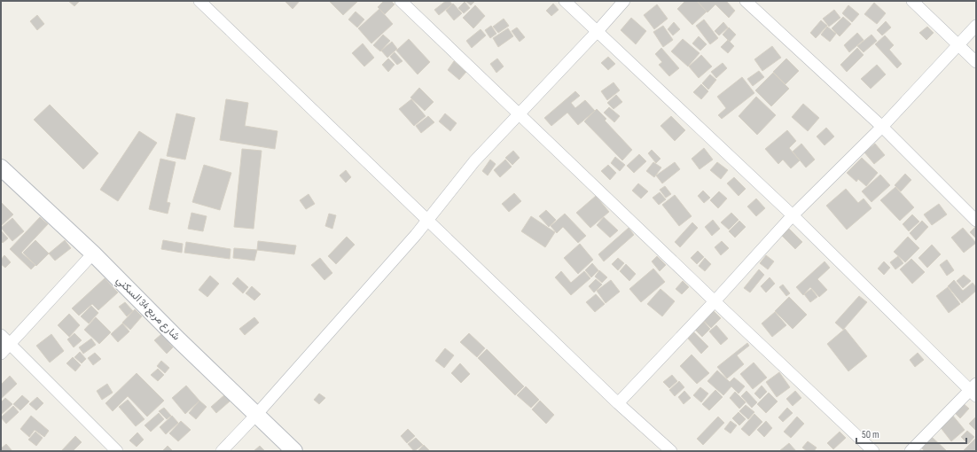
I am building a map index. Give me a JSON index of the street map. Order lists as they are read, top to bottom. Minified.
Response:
{"streets":{"street":["شارع مربع 34 السكني"]},"scale_bar":"50 m"}
